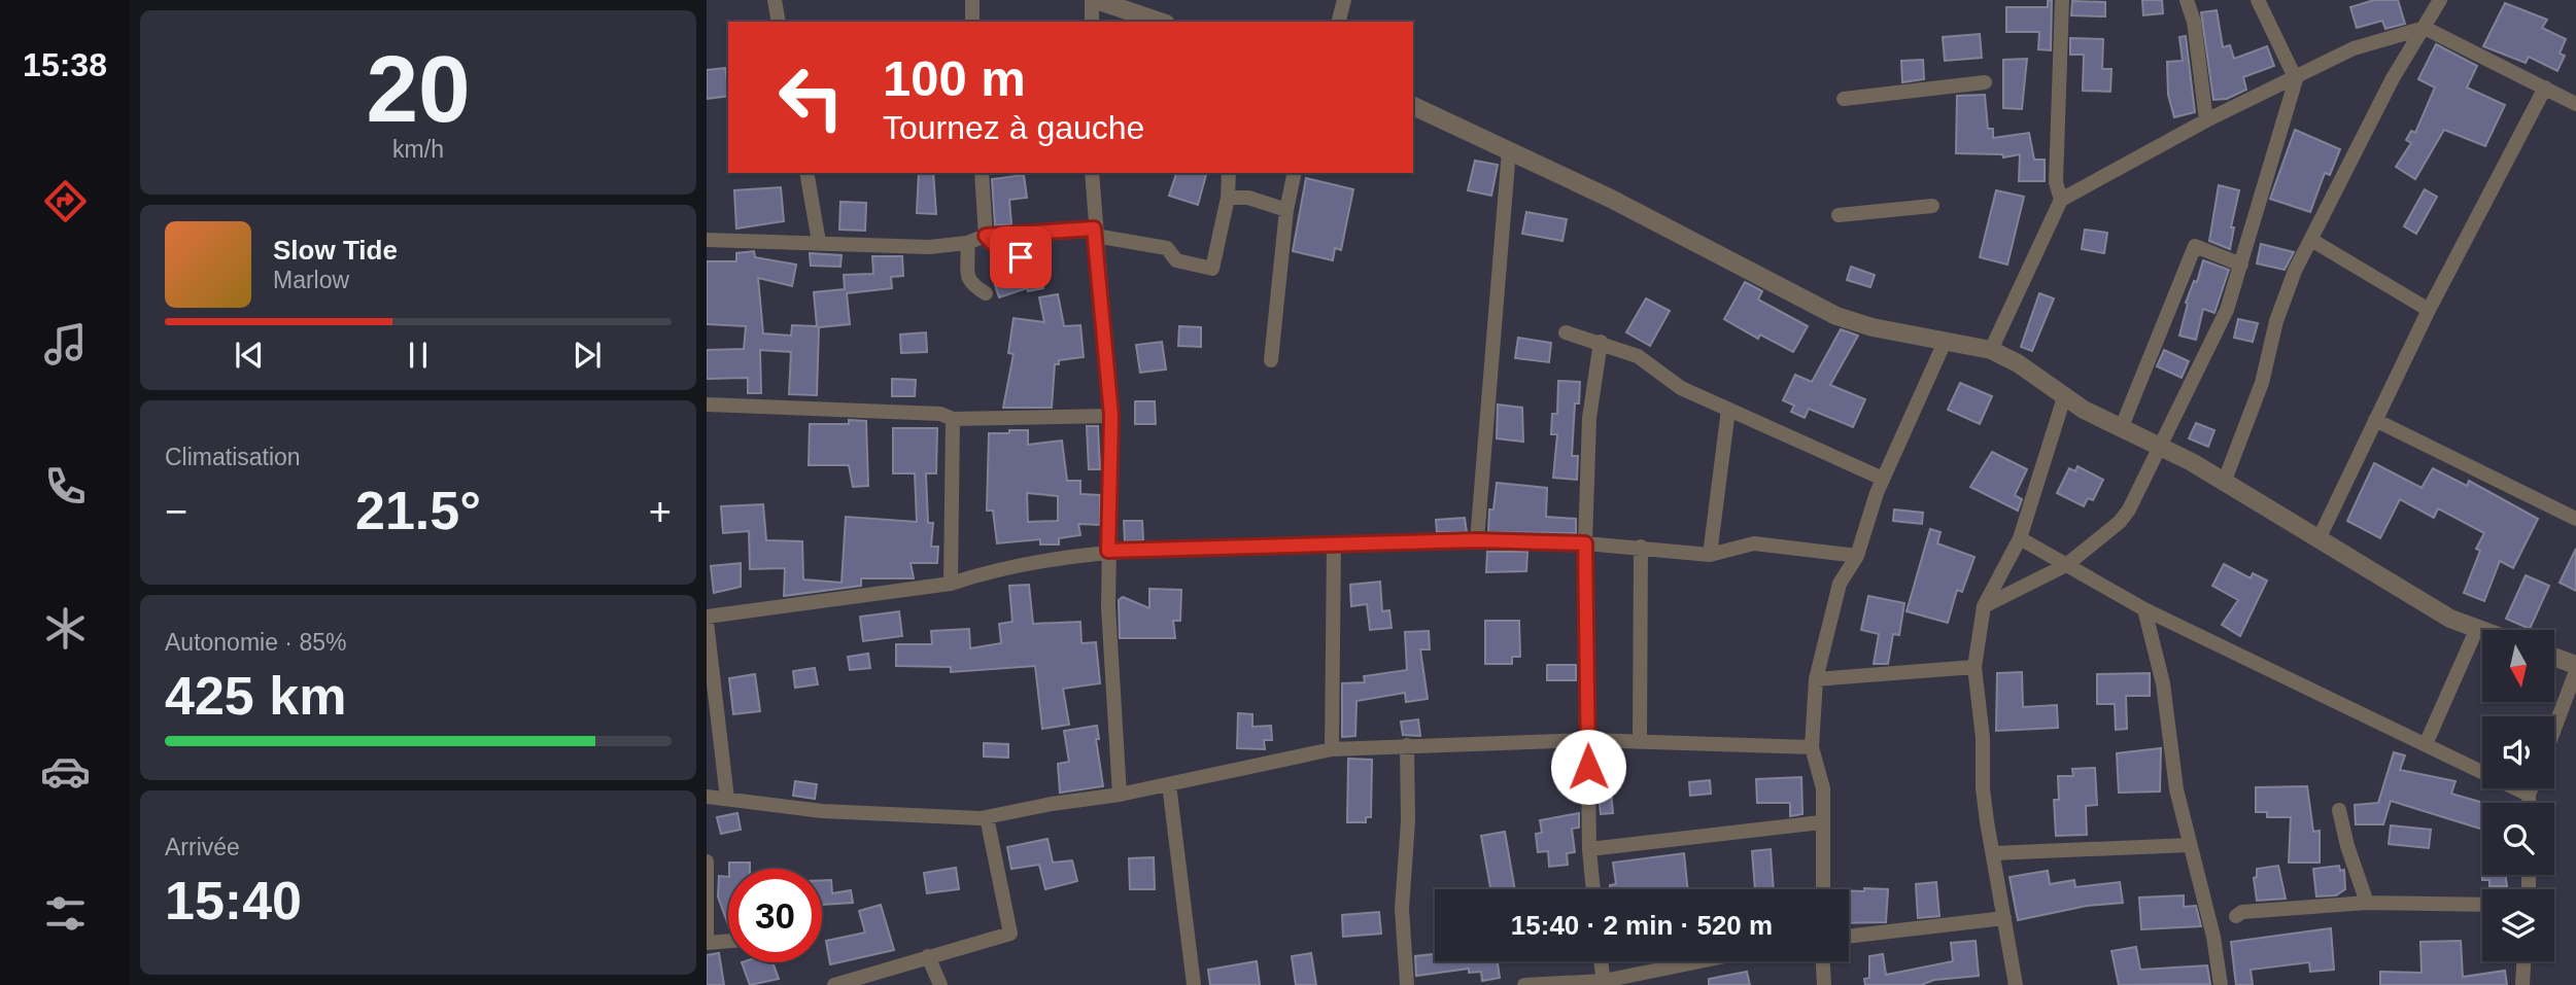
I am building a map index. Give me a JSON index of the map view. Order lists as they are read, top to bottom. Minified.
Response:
{"north":"bottom","page":{"tabs":"15:38","tile":[["20","km/h"],"Climatisation",["Autonomie · 85%","425 km"],["Arrivée","15:40"]],"turn":["100 m","Tournez à gauche"],"song":["Slow Tide","Marlow"],"heat":["−","21.5°","+"],"limit":"30","trip":"15:40 · 2 min · 520 m"}}
